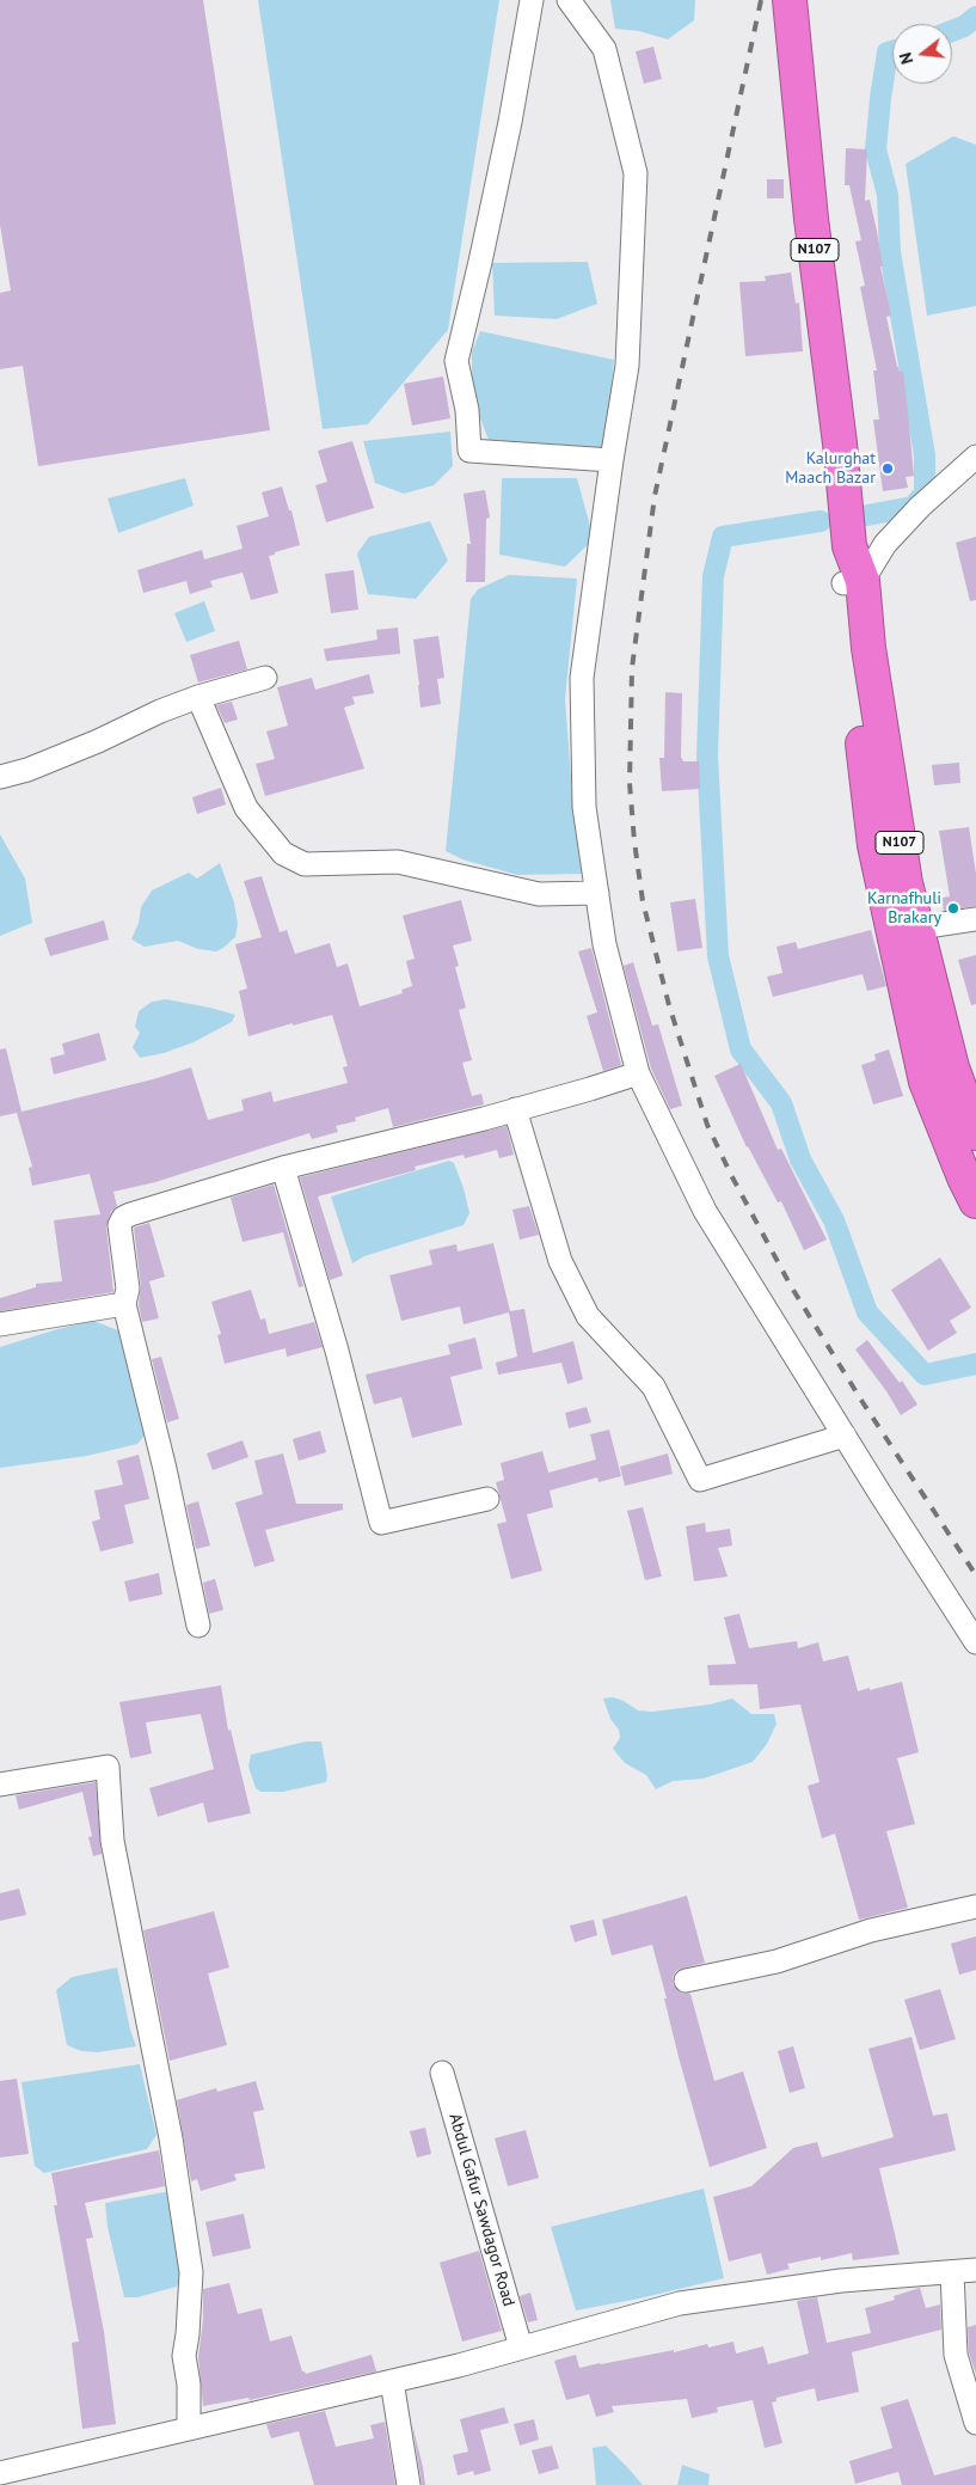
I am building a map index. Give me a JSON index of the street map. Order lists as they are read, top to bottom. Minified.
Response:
{"streets":{"highway":["N107"],"street":["Abdul Gafur Sawdagor Road"]},"places":["Kalurghat Maach Bazar","Karnafhuli Brakary"],"north":"left"}
